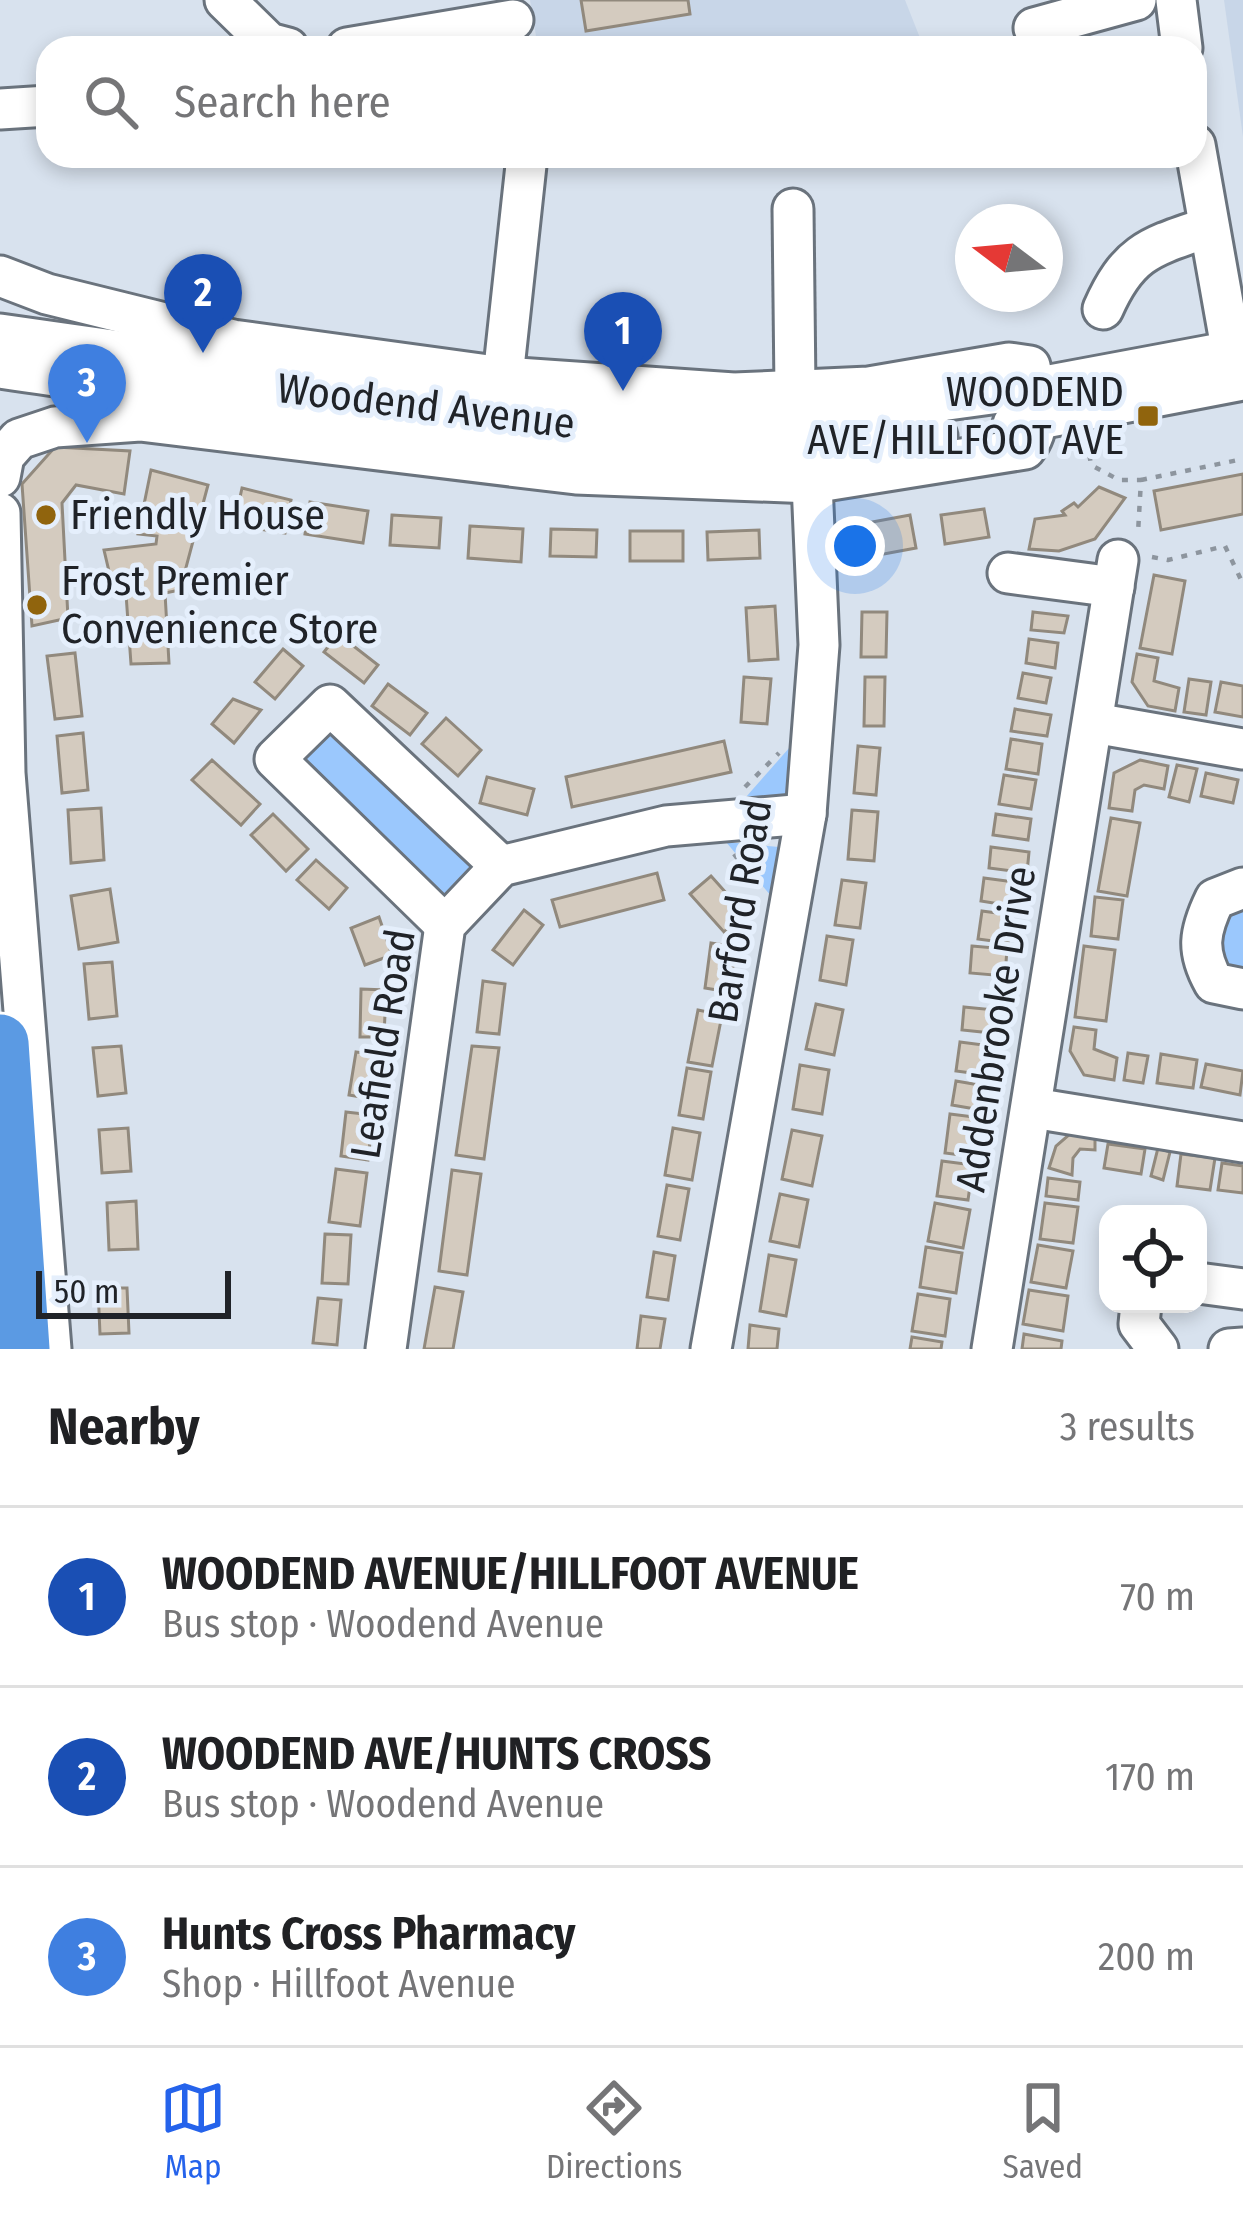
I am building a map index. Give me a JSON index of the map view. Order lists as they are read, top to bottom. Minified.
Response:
{"streets":{"street":["Woodend Avenue","Barford Road","Addenbrooke Drive","Leafield Road"]},"crossings":[["Woodend Avenue","Barford Road"]],"places":{"transit":["WOODEND AVE/HILLFOOT AVE"],"other":["Friendly House","Frost Premier Convenience Store"]},"scale_bar":"50 m","north":"left","page":{"search":"Search here","pins":["2","1","3"],"scale":"50 m","heading":["Nearby","3 results"],"list":[{"mark":"1","name":"WOODEND AVENUE/HILLFOOT AVENUE","note":"Bus stop · Woodend Avenue","value":"70 m"},{"mark":"2","name":"WOODEND AVE/HUNTS CROSS","note":"Bus stop · Woodend Avenue","value":"170 m"},{"mark":"3","name":"Hunts Cross Pharmacy","note":"Shop · Hillfoot Avenue","value":"200 m"}],"nav":["Map","Directions","Saved"]}}
